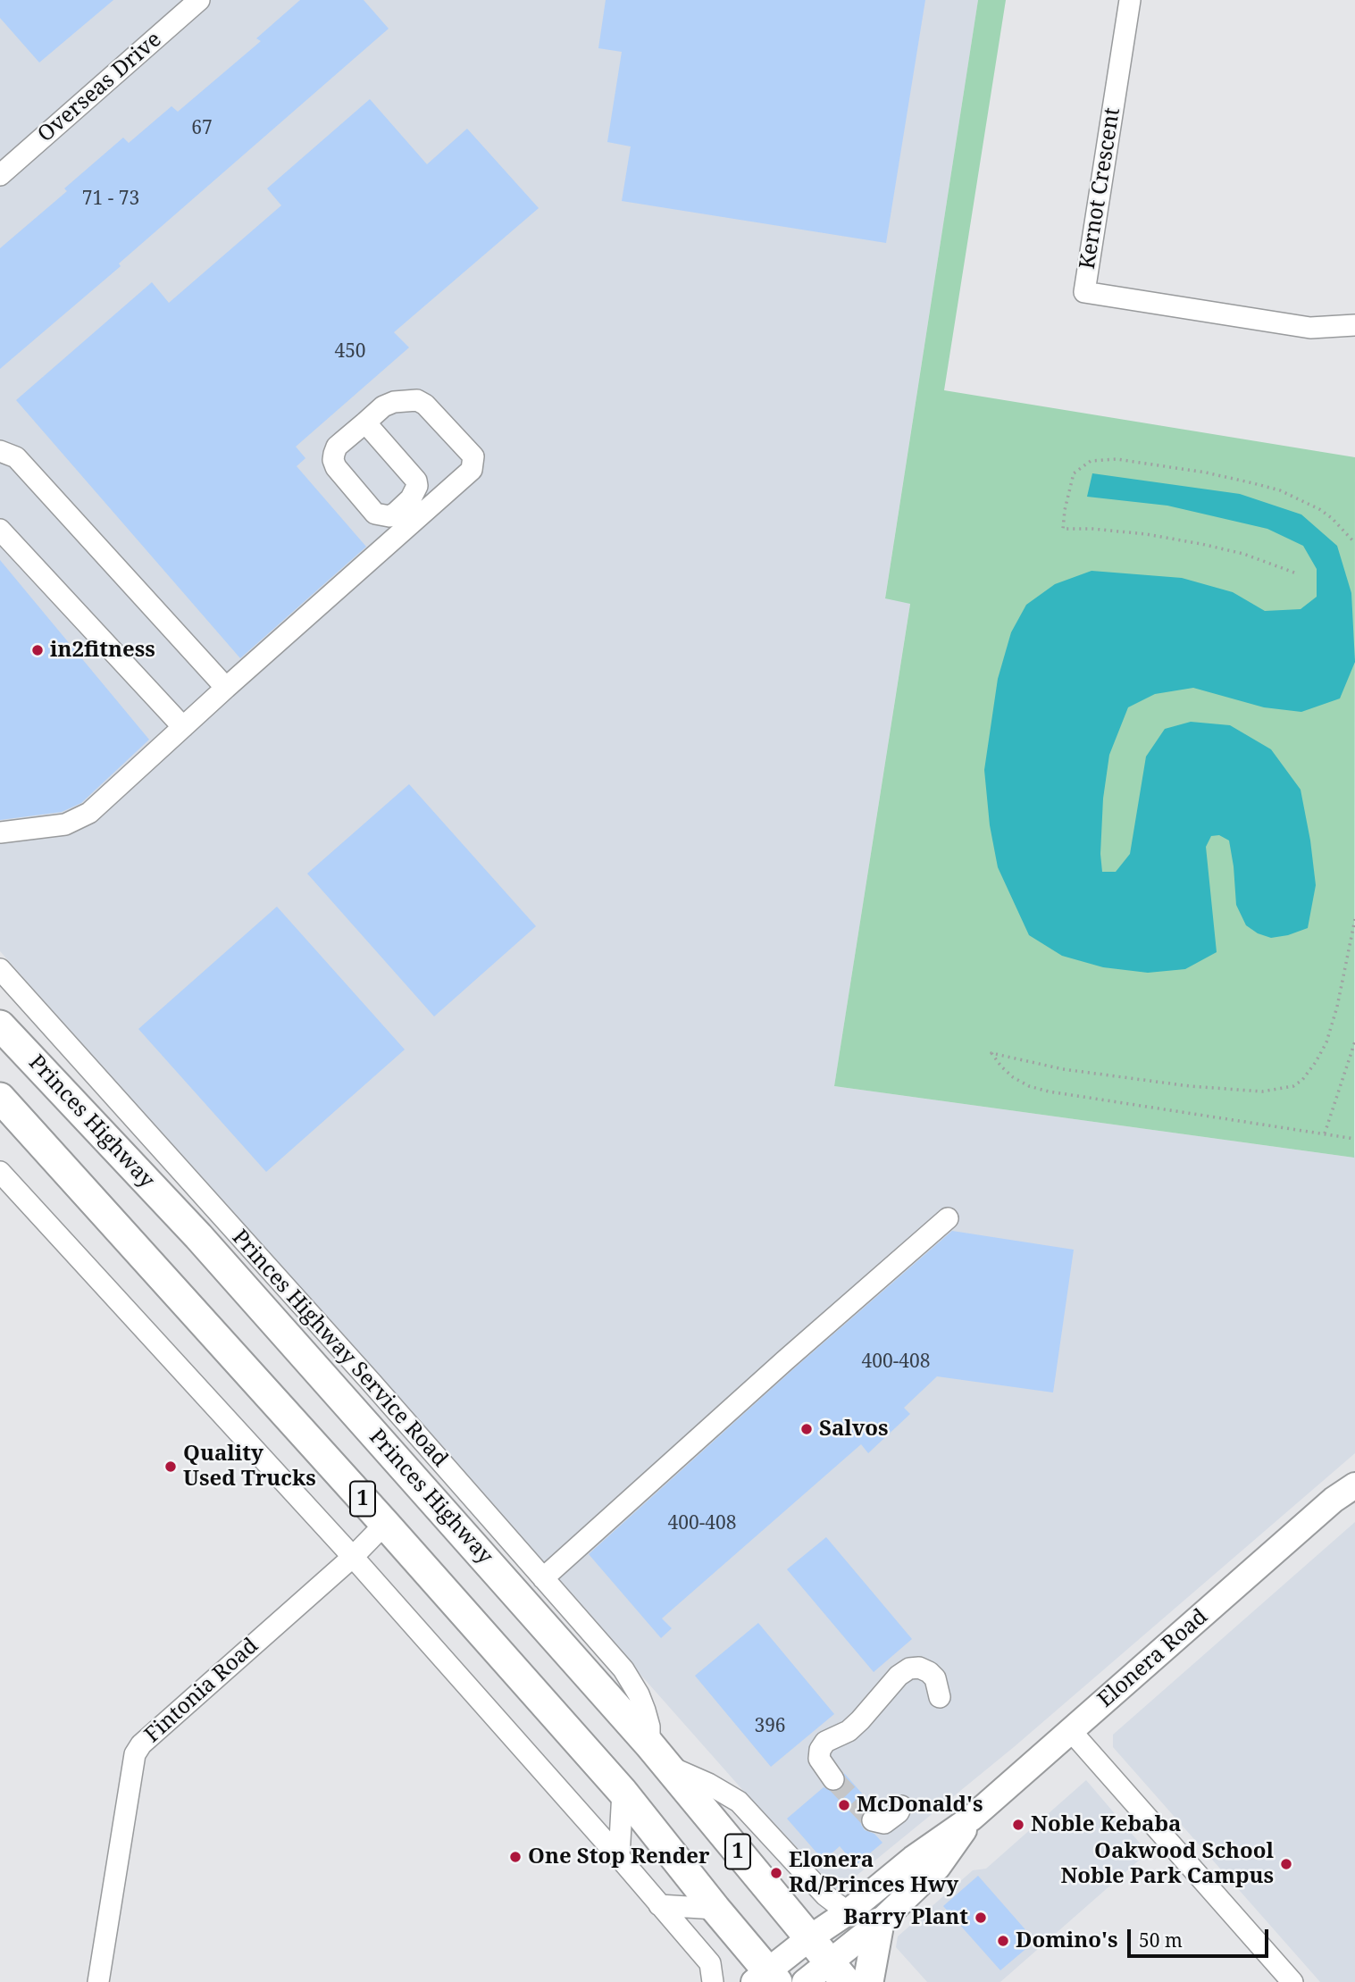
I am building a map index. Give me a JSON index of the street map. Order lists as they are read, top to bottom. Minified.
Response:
{"streets":{"highway":["Princes Highway","1"],"main road":["Elonera Road"],"street":["Overseas Drive","Kernot Crescent","Princes Highway Service Road","Fintonia Road"]},"crossings":[["Princes Highway","Princes Highway Service Road"],["Princes Highway","Elonera Road"],["1","Elonera Road"],["1","Fintonia Road"]],"places":["in2fitness","Salvos","Quality Used Trucks","McDonald's","Noble Kebaba","One Stop Render","Oakwood School Noble Park Campus","Elonera Rd/Princes Hwy","Barry Plant","Domino's"],"house_numbers":["67","71 - 73","450","400-408","400-408","396"],"scale_bar":"50 m"}
